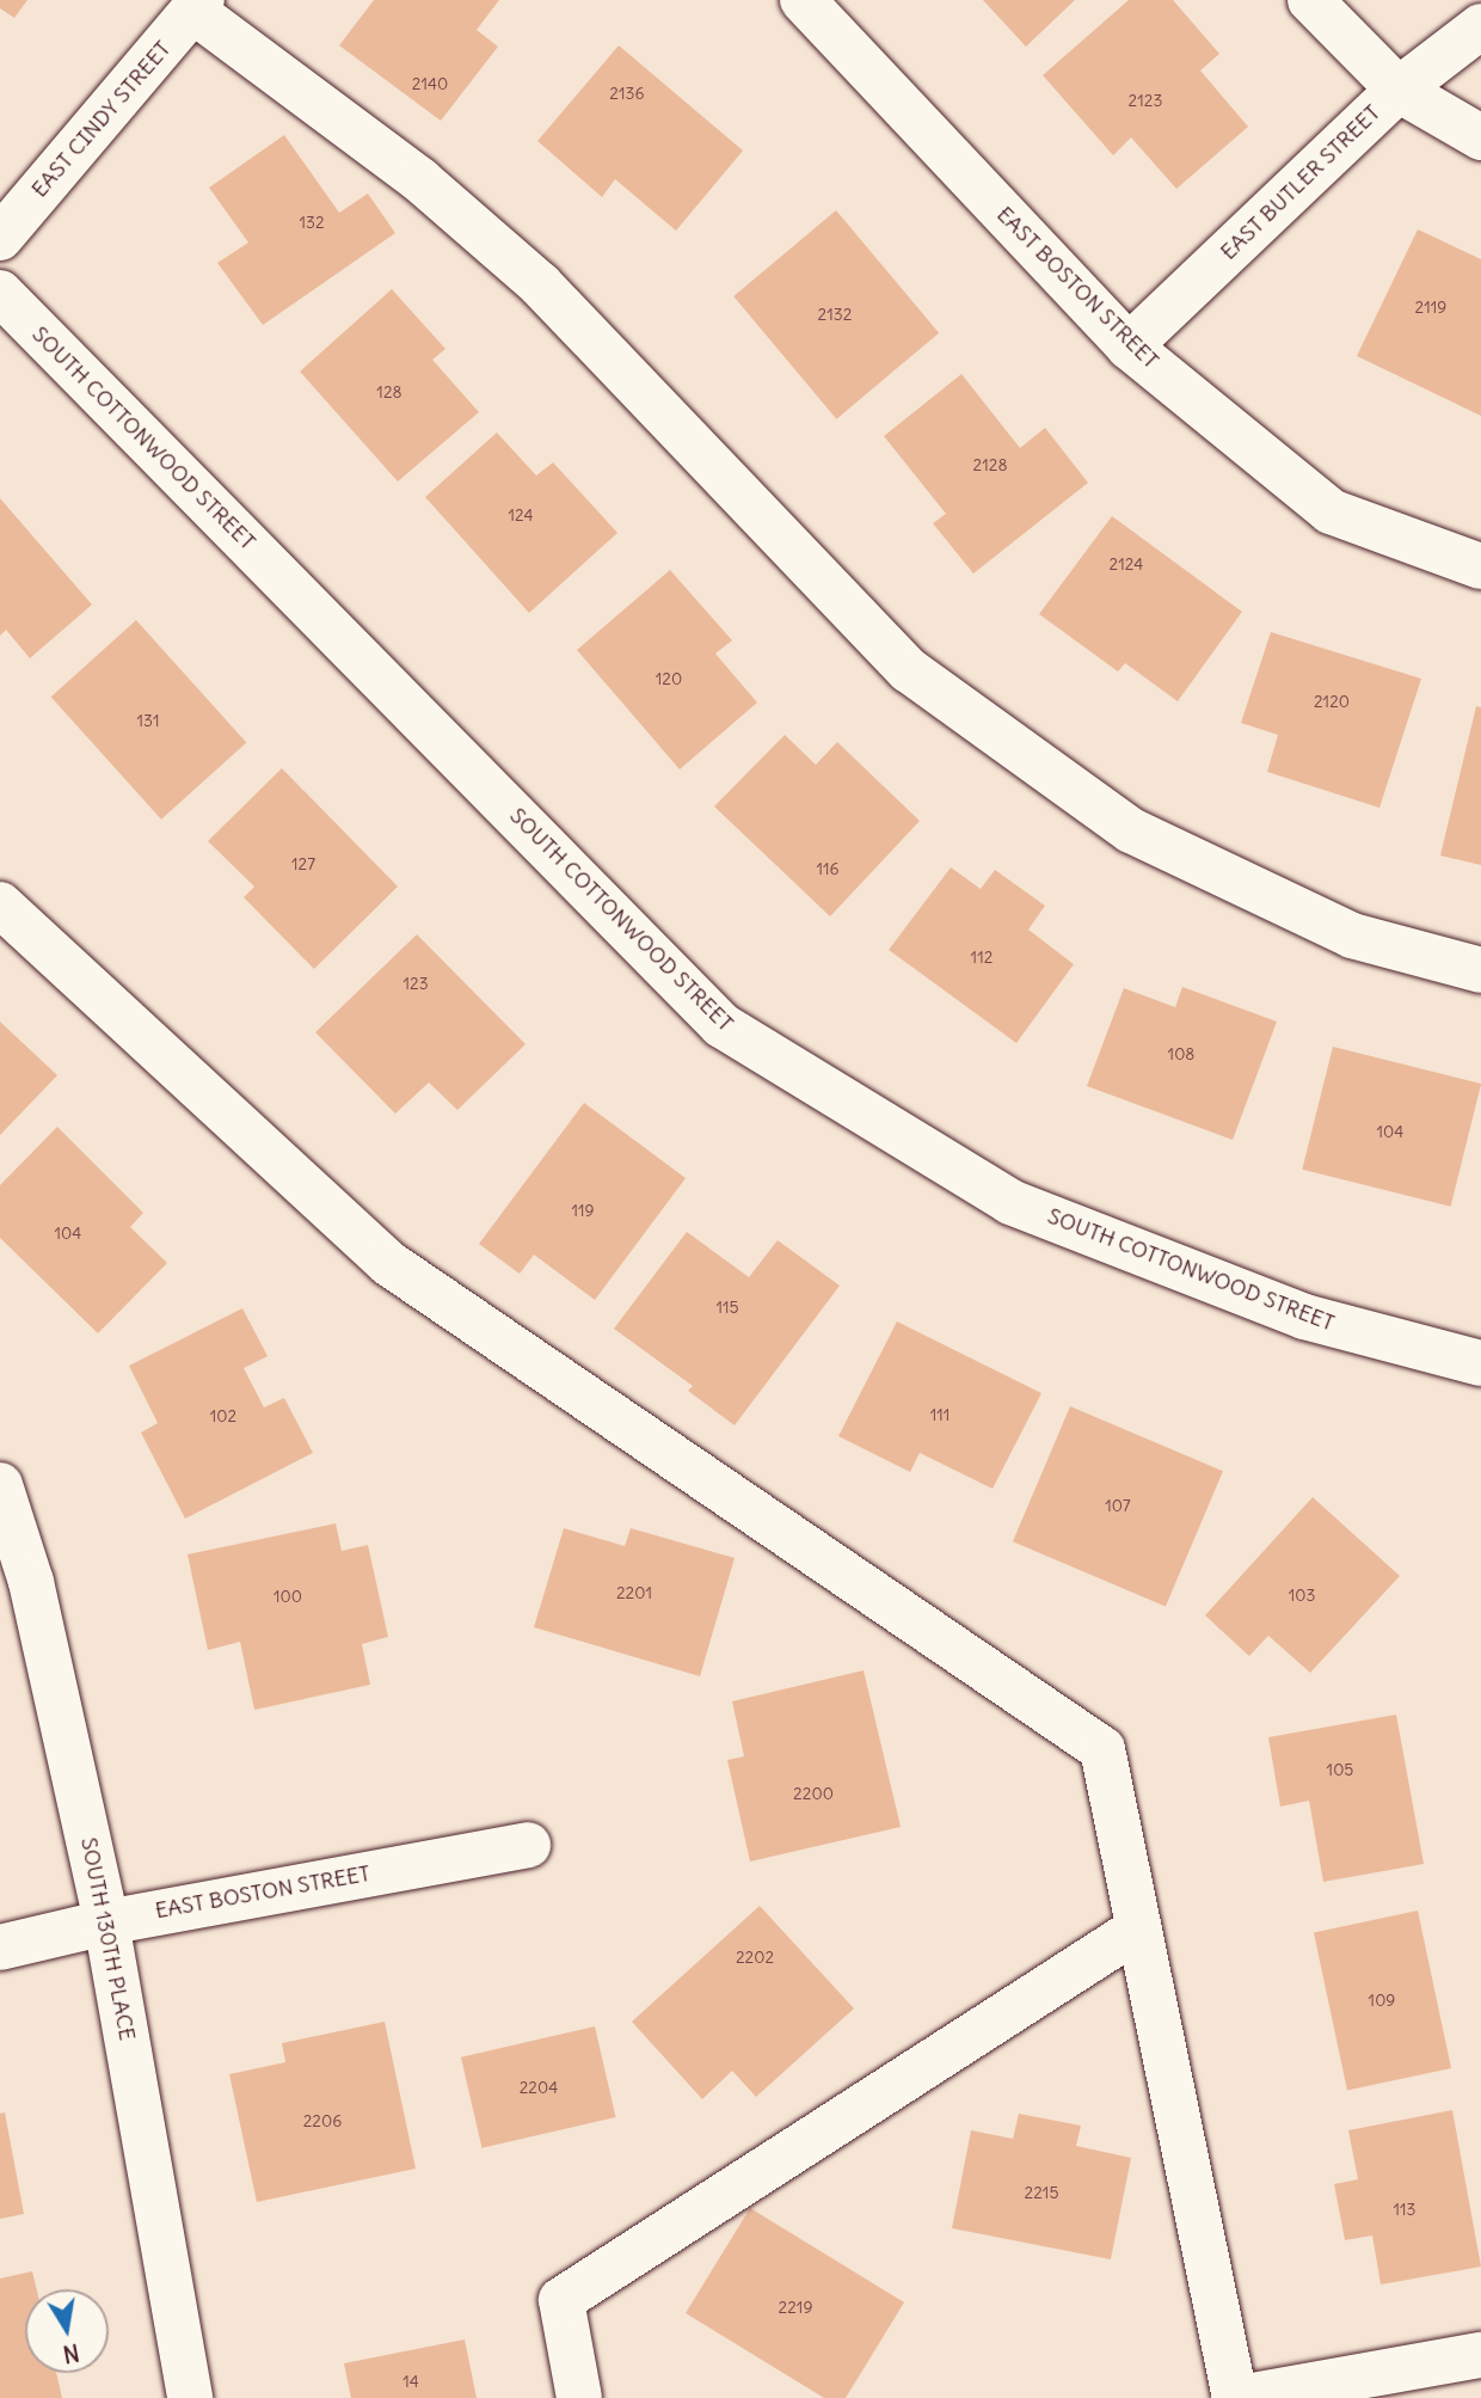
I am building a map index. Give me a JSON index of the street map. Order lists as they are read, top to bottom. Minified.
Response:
{"streets":{"street":["EAST CINDY STREET","EAST BUTLER STREET","EAST BOSTON STREET","SOUTH COTTONWOOD STREET","SOUTH 130TH PLACE"]},"crossings":[["EAST BUTLER STREET","EAST BOSTON STREET"],["EAST BOSTON STREET","SOUTH 130TH PLACE"]],"house_numbers":["2140","2136","2123","132","2119","2132","128","2128","124","2124","120","2120","131","127","116","112","123","108","104","119","104","115","111","102","107","2201","103","100","105","2200","2202","109","2204","2206","2215","113","2219","14"],"north":"bottom"}
